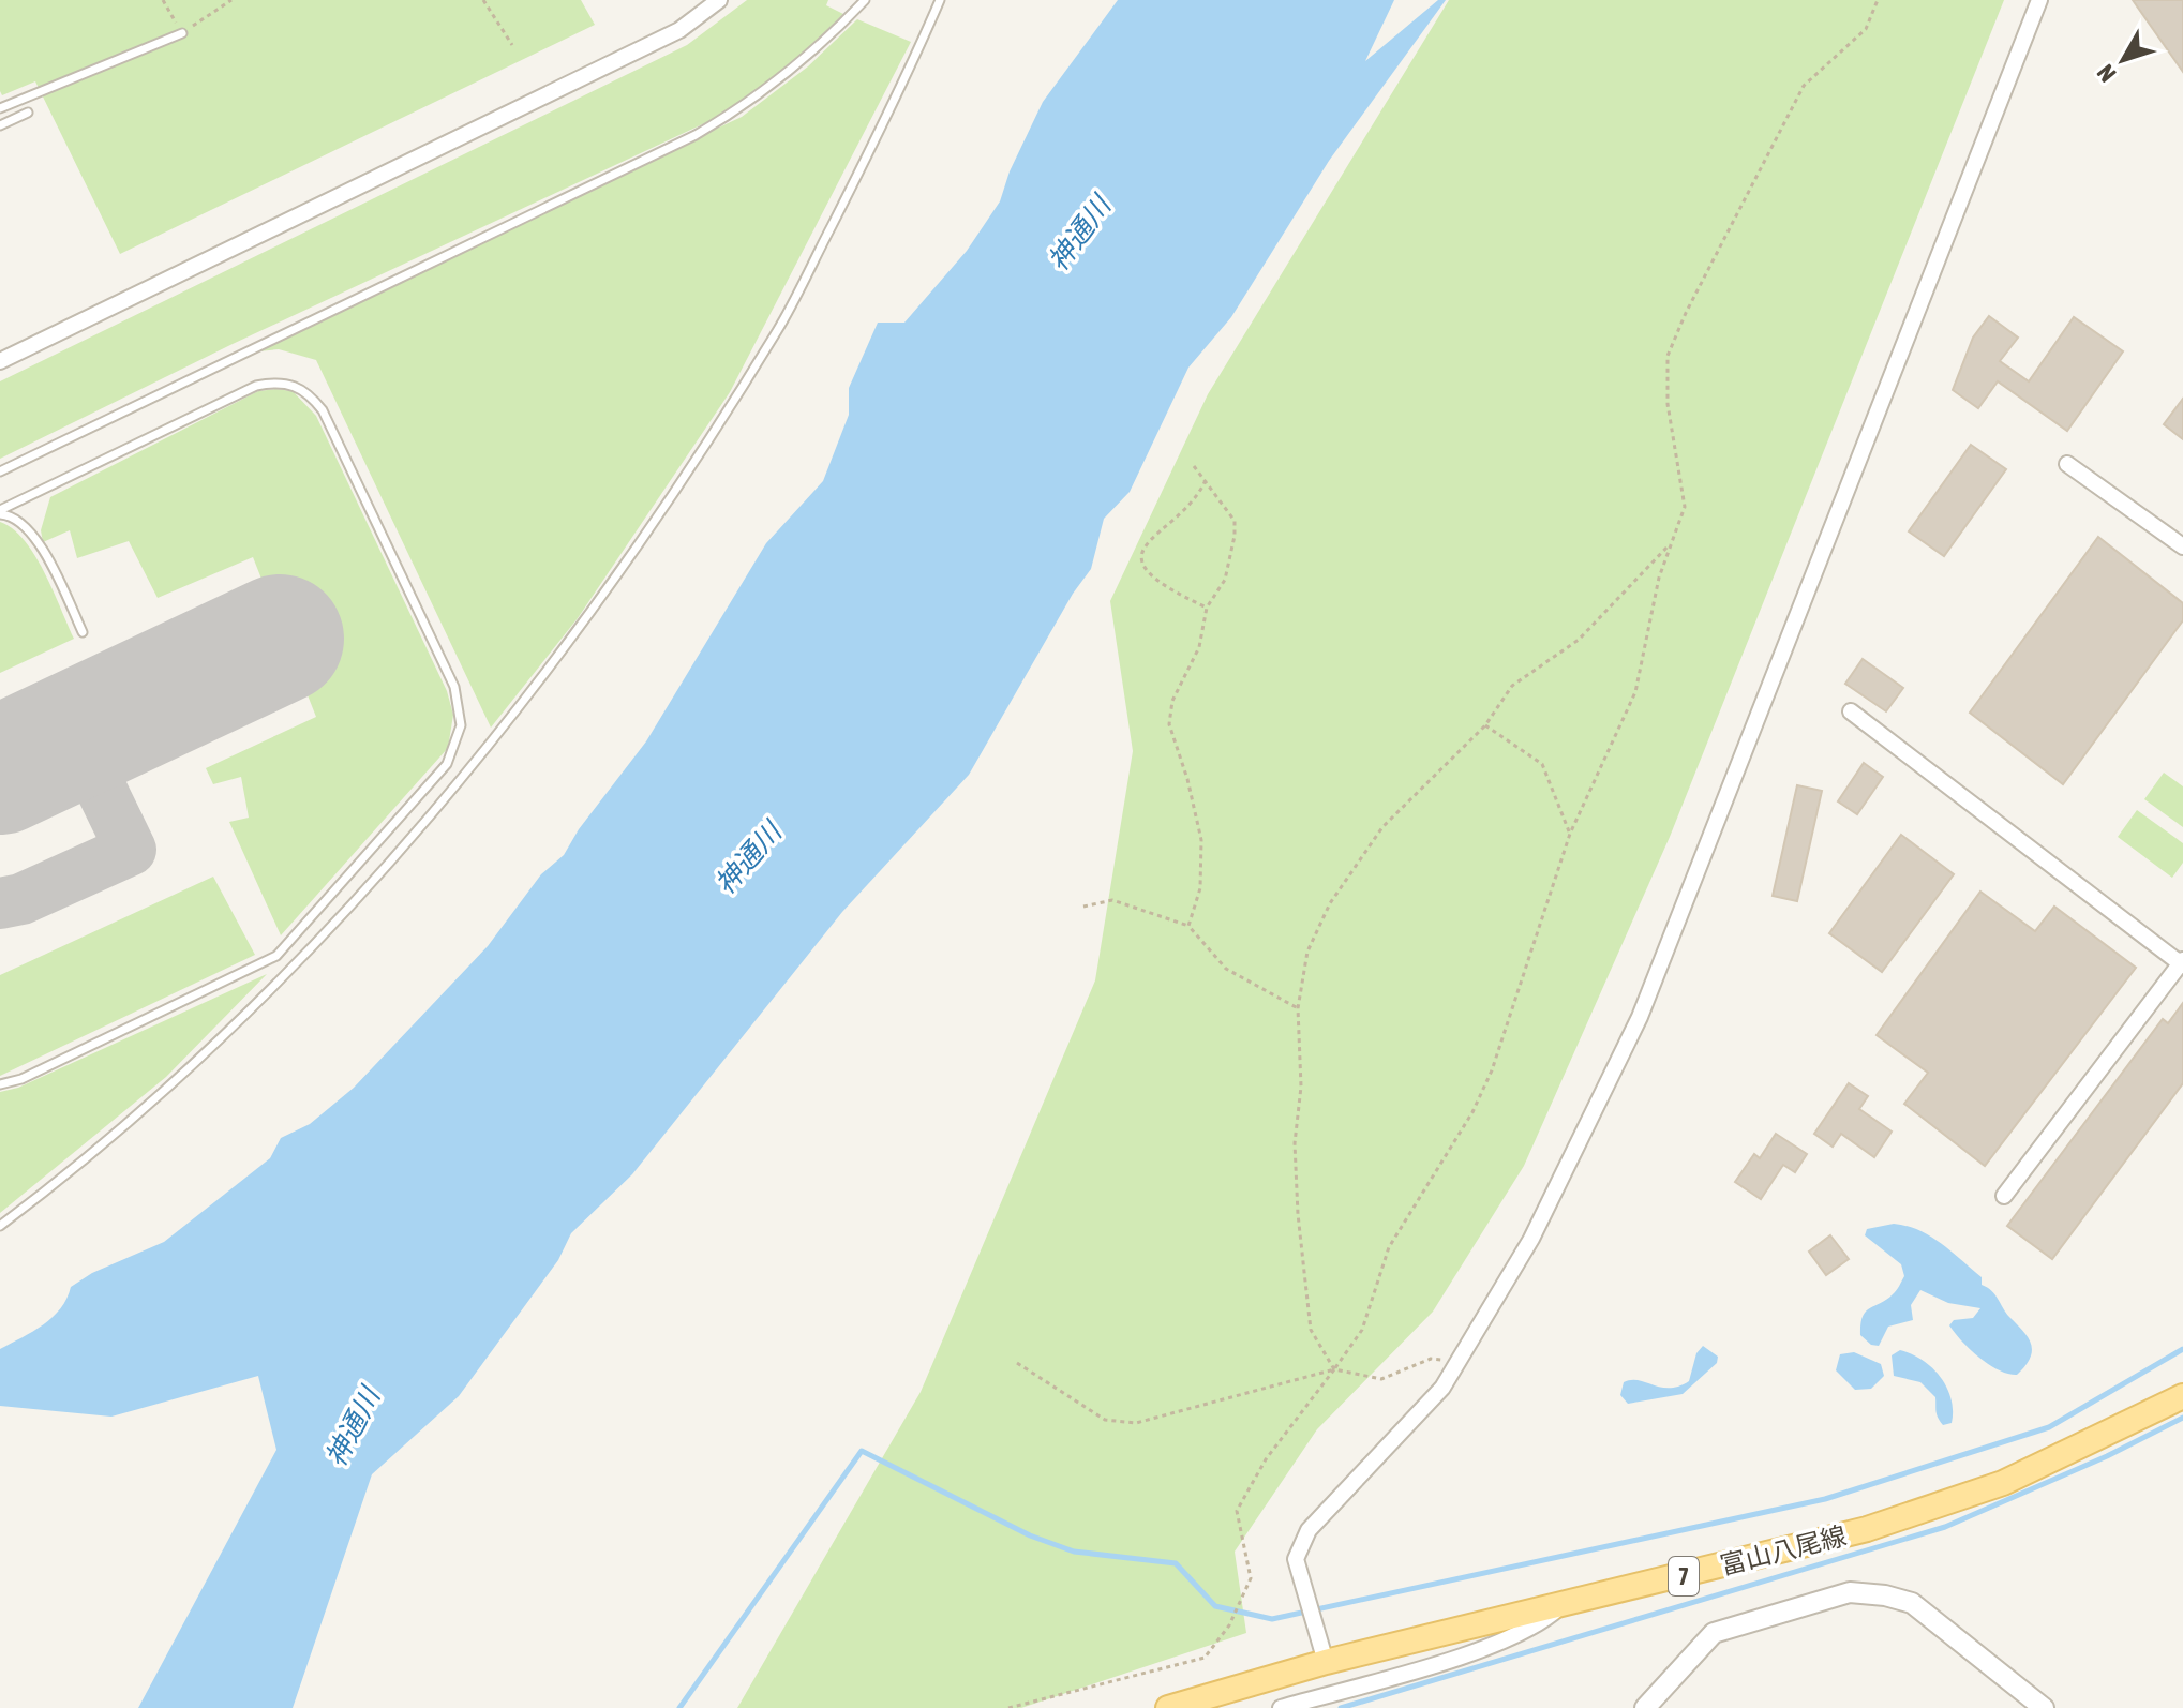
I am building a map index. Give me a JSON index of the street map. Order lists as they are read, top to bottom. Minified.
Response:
{"streets":{"main road":["富山八尾線","7"]},"water":["神通川"],"north":"bottom left"}
